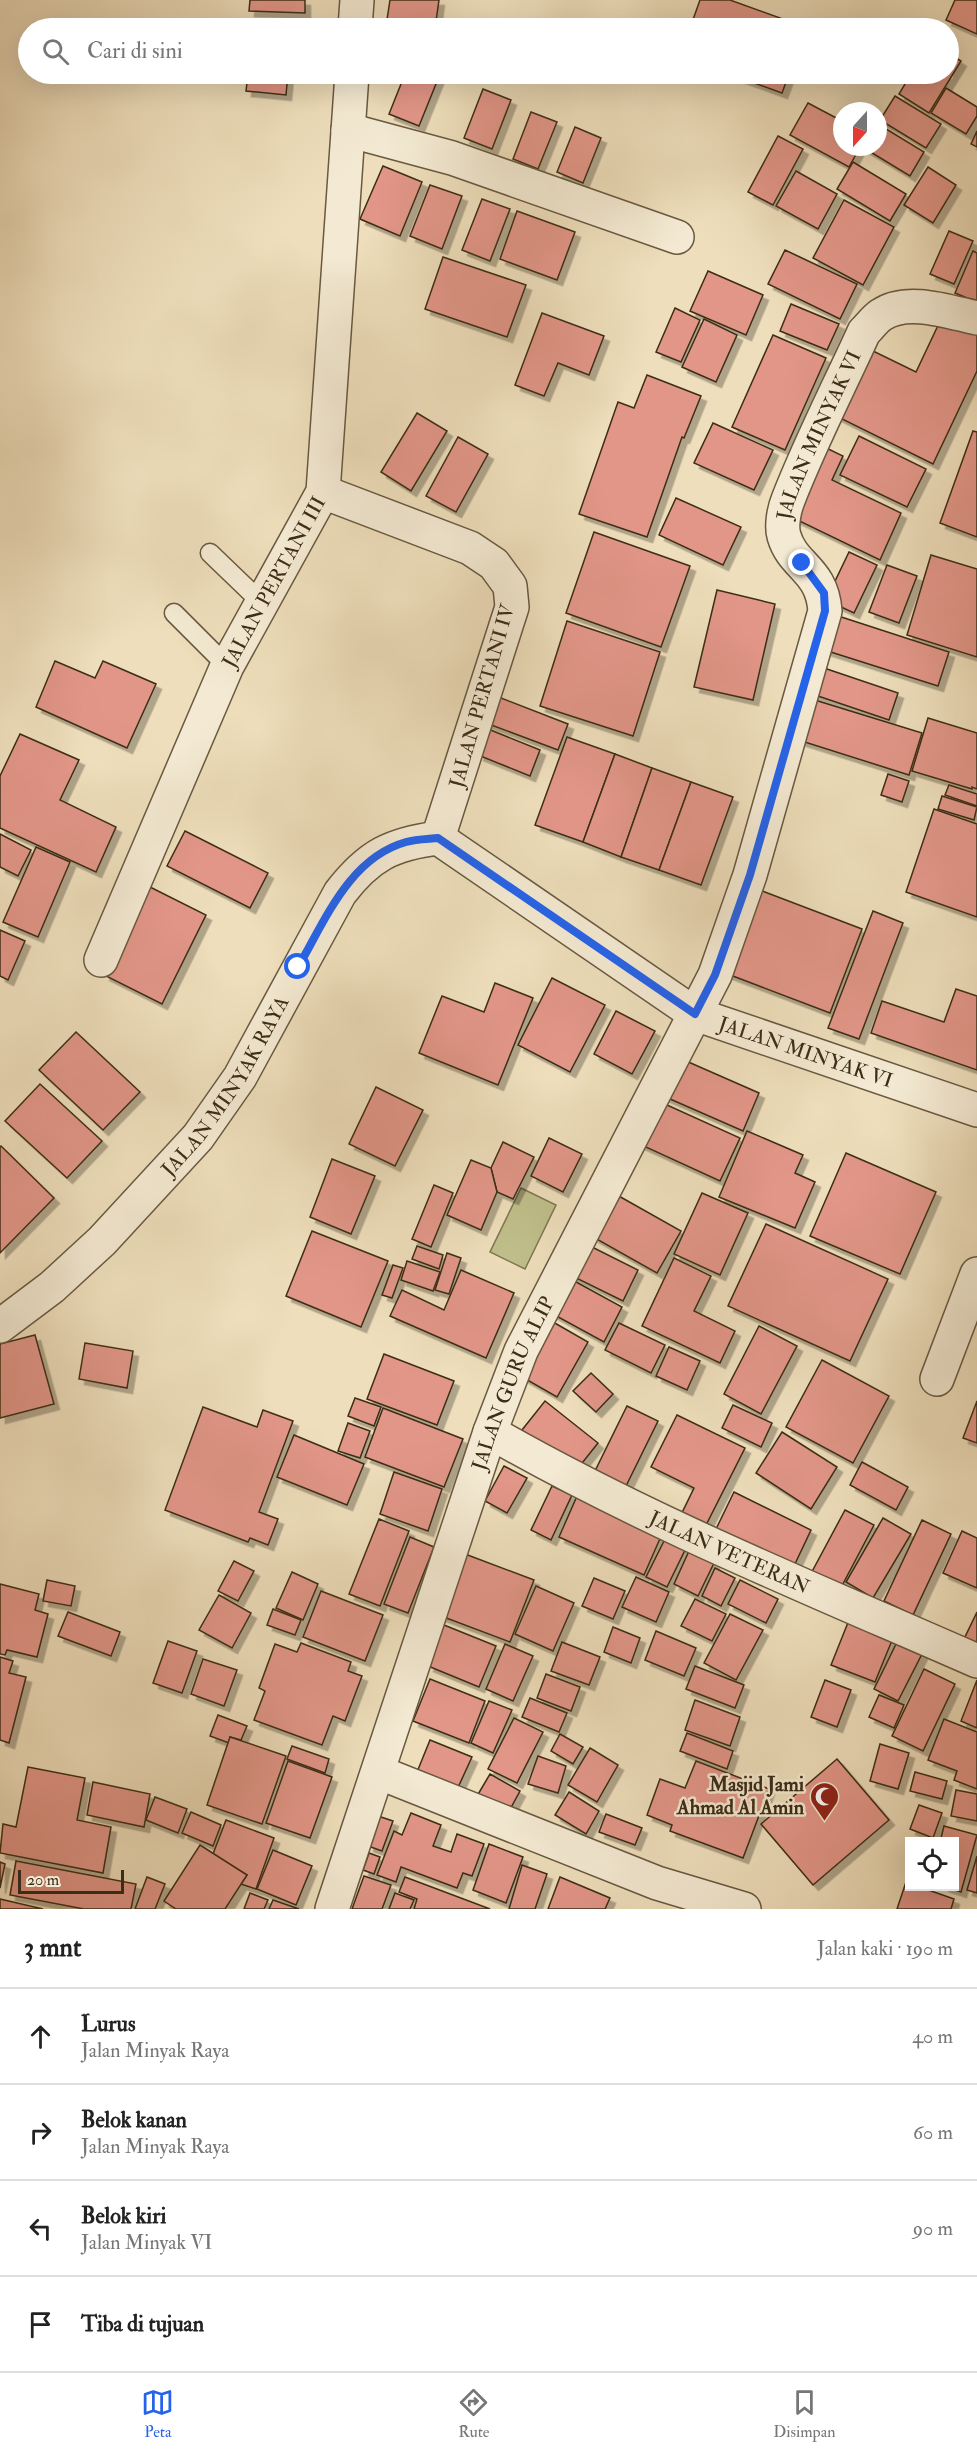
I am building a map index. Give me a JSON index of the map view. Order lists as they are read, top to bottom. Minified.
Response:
{"streets":{"street":["JALAN MINYAK VI","JALAN PERTANI III","JALAN PERTANI IV","JALAN MINYAK RAYA","JALAN GURU ALIP","JALAN VETERAN"]},"crossings":[["JALAN MINYAK VI","JALAN GURU ALIP"],["JALAN PERTANI III","JALAN PERTANI IV"],["JALAN PERTANI IV","JALAN MINYAK RAYA"],["JALAN GURU ALIP","JALAN VETERAN"]],"places":{"mosque":["Masjid Jami Ahmad Al Amin"]},"scale_bar":"20 m","north":"bottom","page":{"search":"Cari di sini","scale":"20 m","heading":["3 mnt","Jalan kaki · 190 m"],"list":[["Lurus","Jalan Minyak Raya","40 m"],["Belok kanan","Jalan Minyak Raya","60 m"],["Belok kiri","Jalan Minyak VI","90 m"],"Tiba di tujuan"],"nav":["Peta","Rute","Disimpan"]}}
